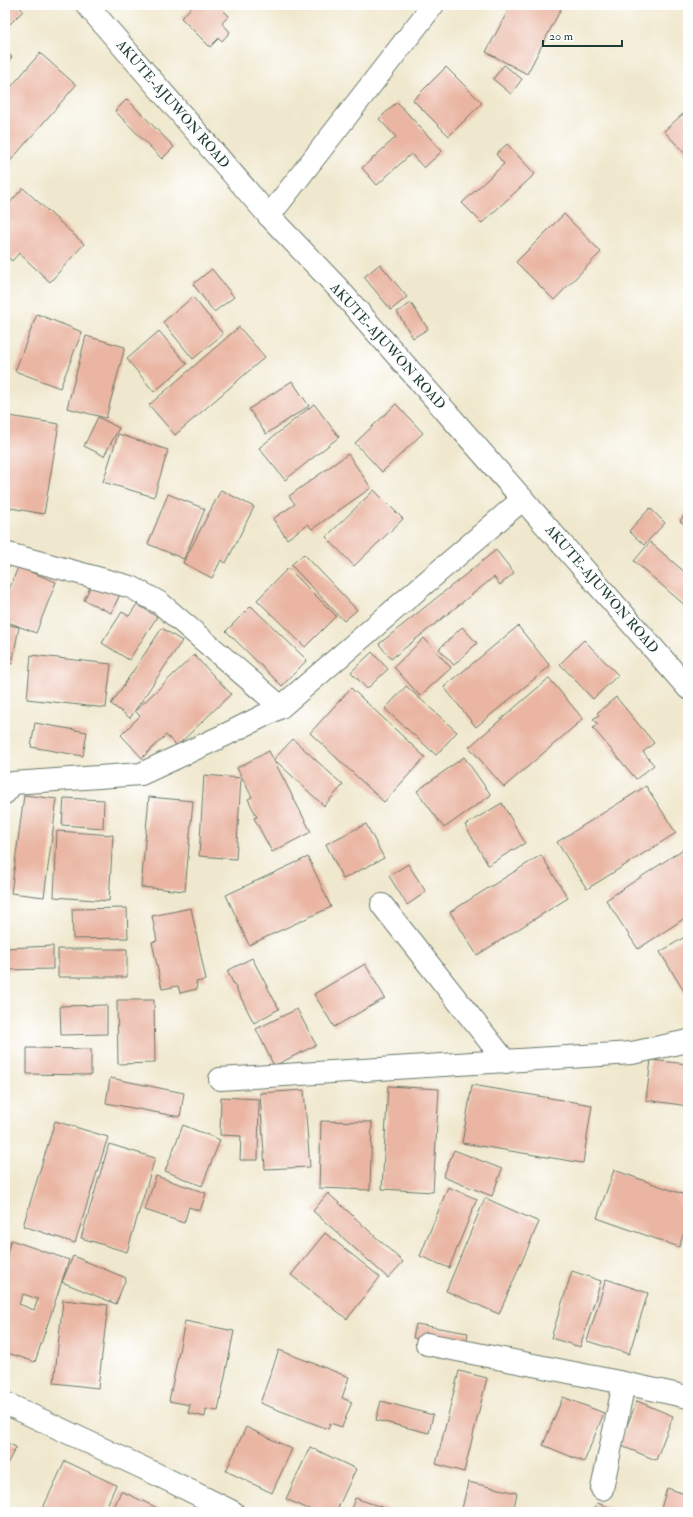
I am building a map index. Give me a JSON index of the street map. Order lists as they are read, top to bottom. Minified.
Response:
{"streets":{"street":["AKUTE-AJUWON ROAD"]},"scale_bar":"20 m"}
